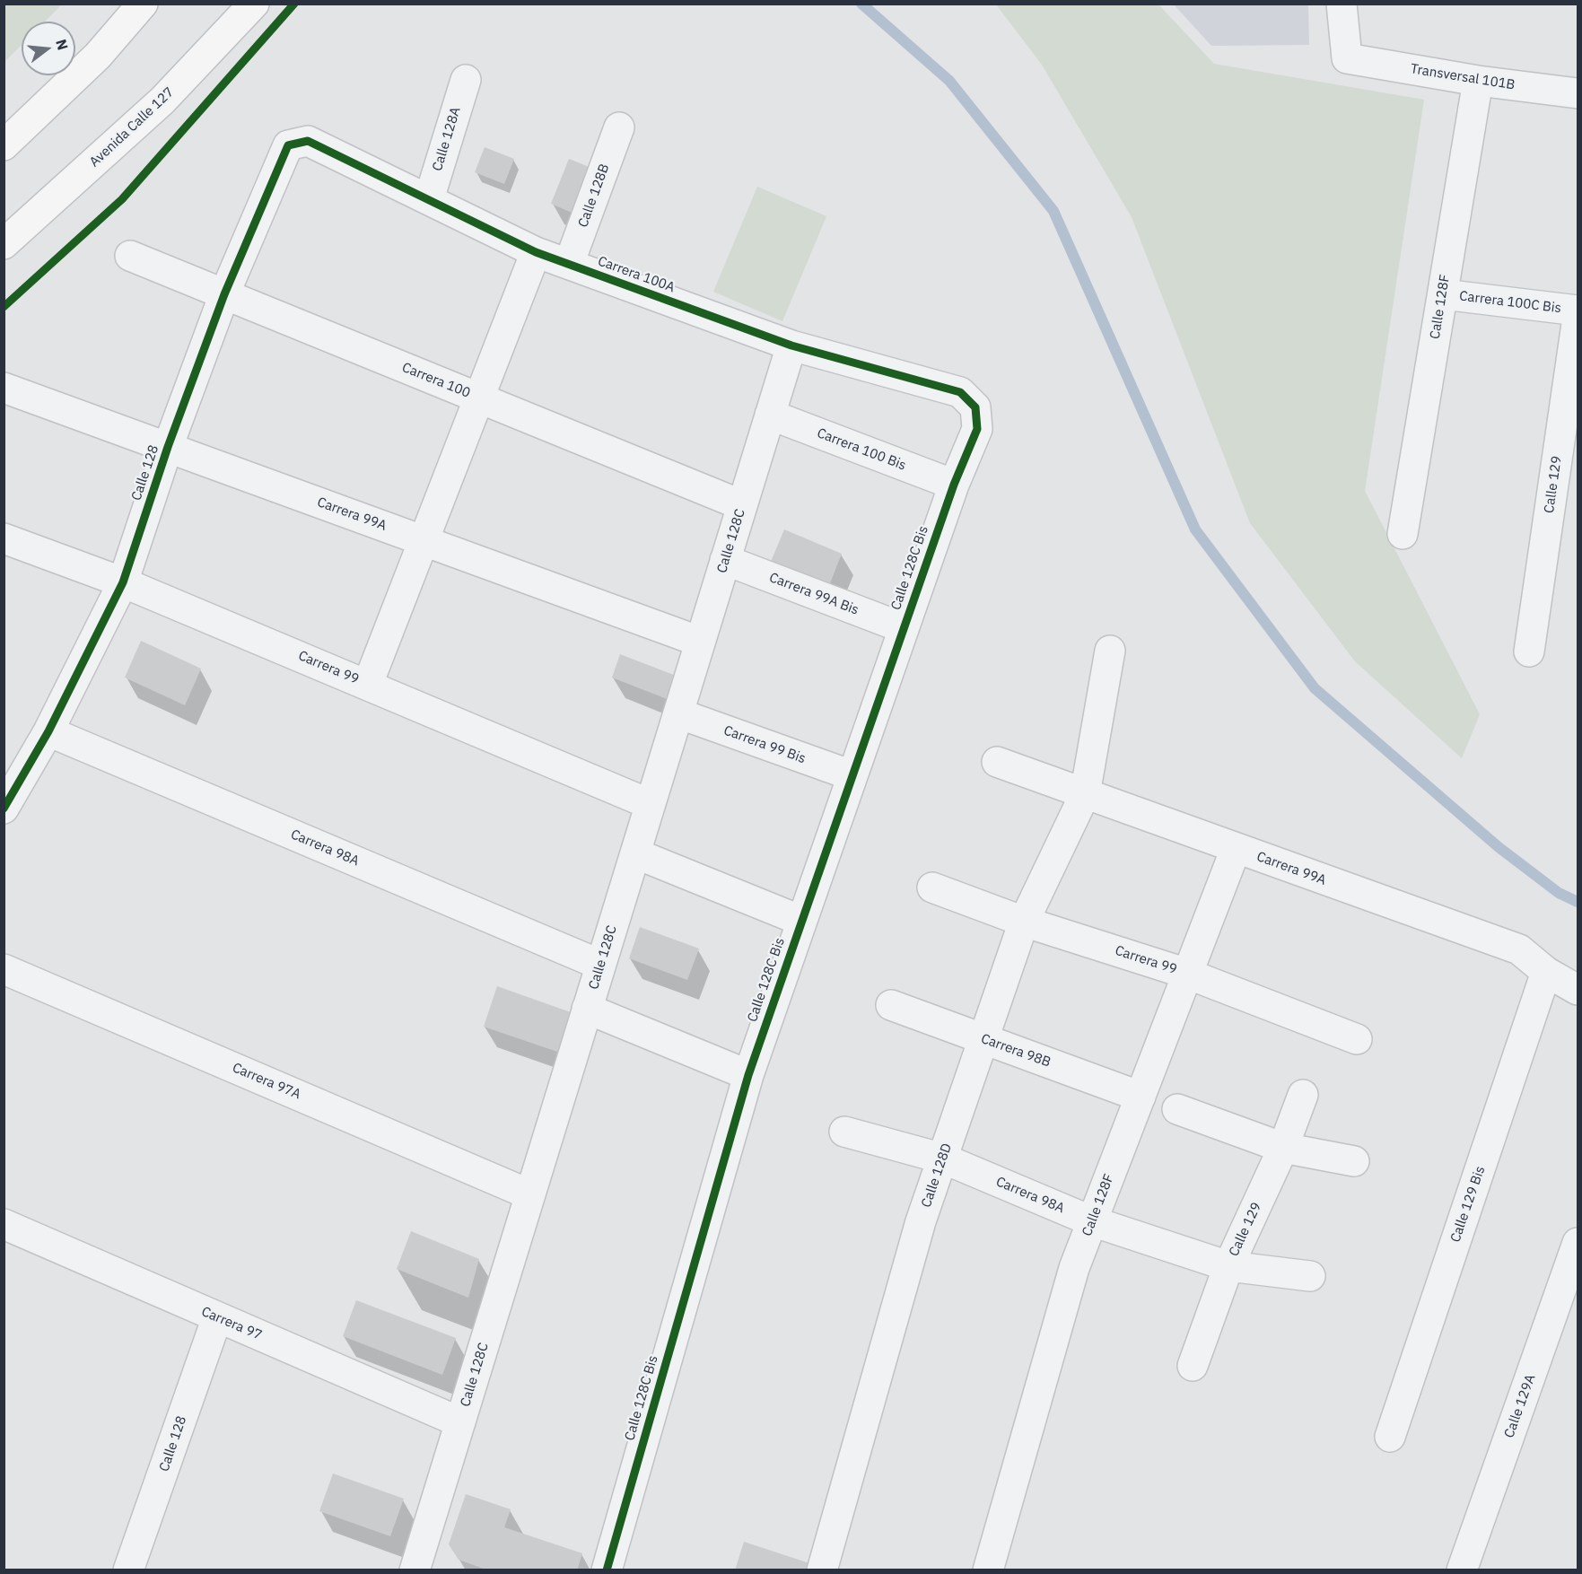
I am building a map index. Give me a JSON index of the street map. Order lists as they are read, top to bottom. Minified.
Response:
{"streets":{"main road":["Avenida Calle 127"],"street":["Transversal 101B","Calle 128A","Calle 128B","Carrera 100A","Carrera 100C Bis","Calle 128F","Carrera 100","Carrera 100 Bis","Calle 128","Calle 129","Carrera 99A","Calle 128C","Calle 128C Bis","Carrera 99A Bis","Carrera 99","Carrera 99 Bis","Carrera 98A","Carrera 98B","Carrera 97A","Calle 128D","Calle 129 Bis","Carrera 97","Calle 129A"]},"crossings":[["Transversal 101B","Calle 128F"],["Calle 128A","Carrera 100A"],["Calle 128B","Carrera 100A"],["Carrera 100A","Calle 128"],["Carrera 100A","Calle 128C"],["Carrera 100A","Calle 128C Bis"],["Carrera 100C Bis","Calle 128F"],["Calle 128F","Carrera 99A"],["Calle 128F","Carrera 99"],["Calle 128F","Carrera 98A"],["Calle 128F","Carrera 98B"],["Carrera 100","Calle 128"],["Carrera 100","Calle 128C"],["Carrera 100 Bis","Calle 128C"],["Carrera 100 Bis","Calle 128C Bis"],["Calle 128","Carrera 99A"],["Calle 128","Carrera 99"],["Calle 128","Carrera 98A"],["Calle 128","Carrera 97"],["Calle 129","Carrera 98A"],["Carrera 99A","Calle 128C"],["Carrera 99A","Calle 128D"],["Carrera 99A","Calle 129 Bis"],["Calle 128C","Carrera 99A Bis"],["Calle 128C","Carrera 99"],["Calle 128C","Carrera 99 Bis"],["Calle 128C","Carrera 98A"],["Calle 128C","Carrera 97A"],["Calle 128C","Carrera 97"],["Calle 128C Bis","Carrera 99A Bis"],["Calle 128C Bis","Carrera 99 Bis"],["Carrera 99","Calle 128D"],["Carrera 98A","Calle 128D"],["Carrera 98B","Calle 128D"]],"north":"right"}
